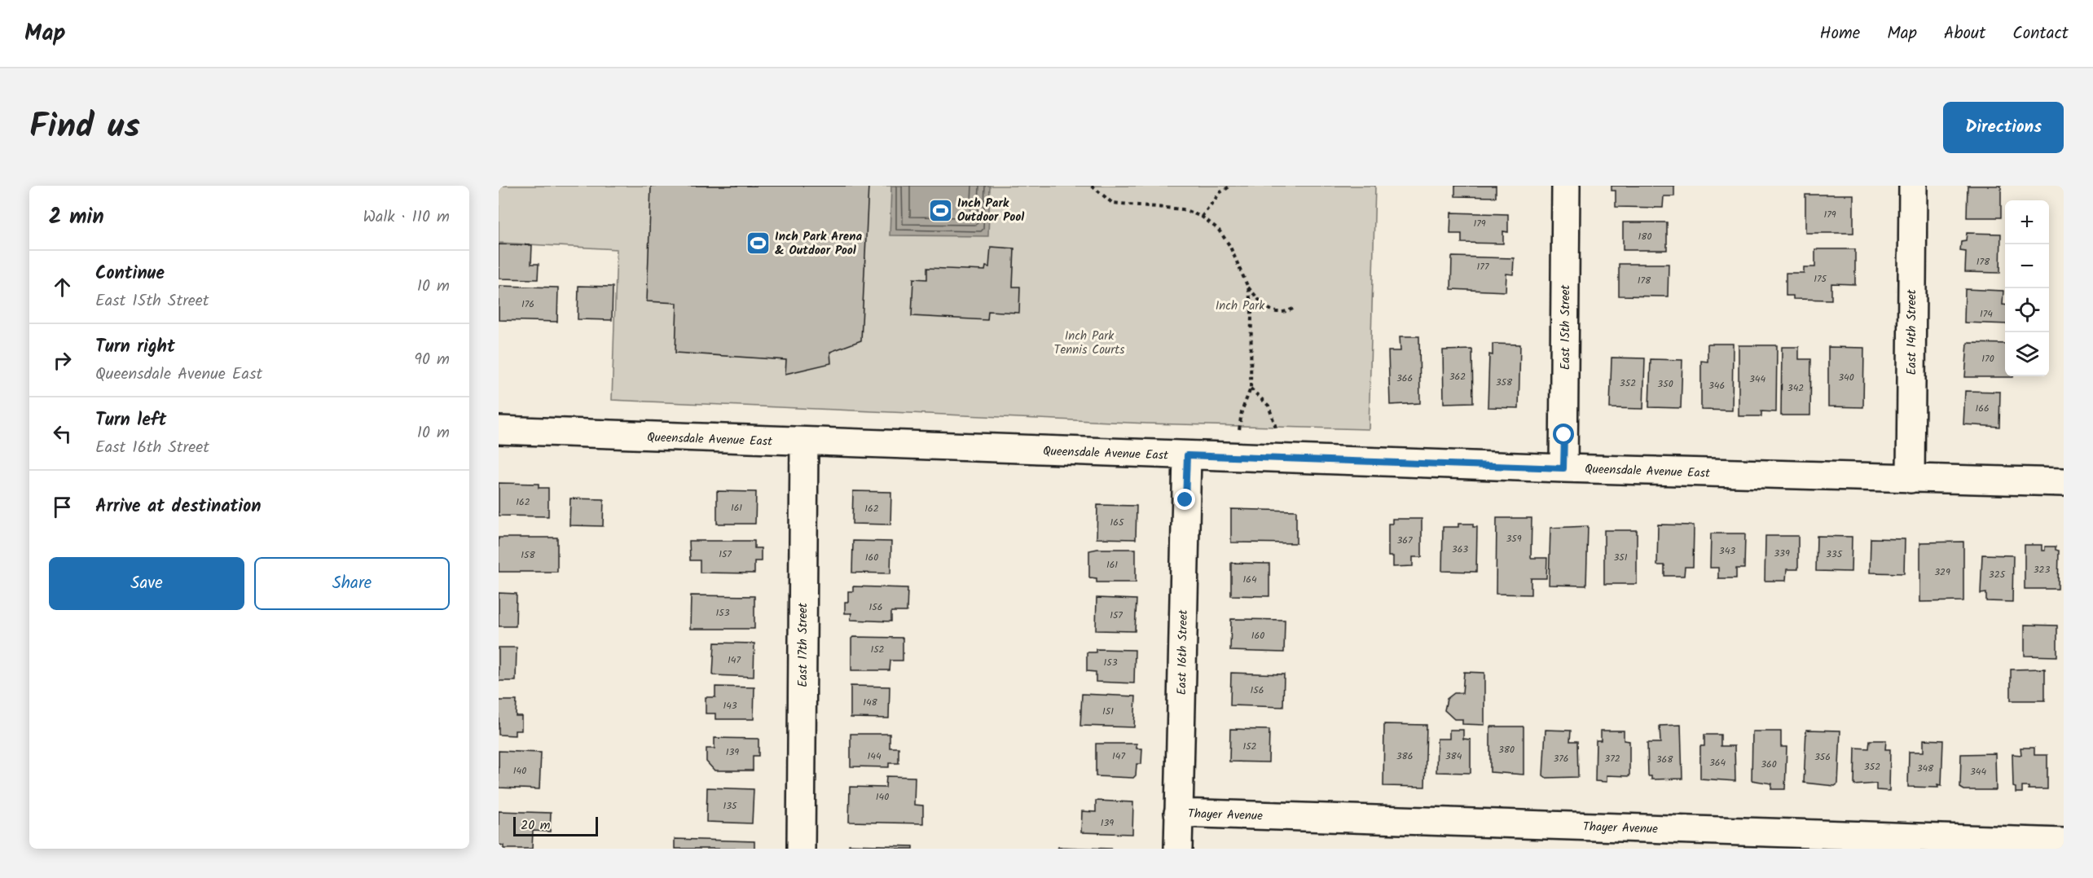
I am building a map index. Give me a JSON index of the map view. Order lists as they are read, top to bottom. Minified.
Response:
{"streets":{"street":["East 15th Street","East 14th Street","Queensdale Avenue East","East 17th Street","East 16th Street","Thayer Avenue"]},"crossings":[["East 15th Street","Queensdale Avenue East"],["East 14th Street","Queensdale Avenue East"],["Queensdale Avenue East","East 17th Street"],["Queensdale Avenue East","East 16th Street"],["East 16th Street","Thayer Avenue"]],"parks":["Inch Park","Inch Park Tennis Courts"],"places":{"sports":["Inch Park Outdoor Pool","Inch Park Arena & Outdoor Pool"]},"house_numbers":["179","179","180","178","177","175","178","176","174","170","362","340","366","344","358","352","350","346","342","166","162","161","162","165","359","367","363","343","339","157","335","158","160","351","161","323","329","325","164","156","153","157","160","152","147","153","156","148","143","151","152","380","139","144","147","386","384","356","376","372","368","364","360","352","348","140","344","140","135","139"],"scale_bar":"20 m","page":{"header":"Map","nav":["Home","Map","About","Contact"],"title":"Find us","buttons":["Directions",["Save","Share"]],"heading":["2 min","Walk · 110 m"],"map_buttons":["+","−"],"list":[["Continue","East 15th Street","10 m"],["Turn right","Queensdale Avenue East","90 m"],["Turn left","East 16th Street","10 m"],"Arrive at destination"],"scale":"20 m"}}
